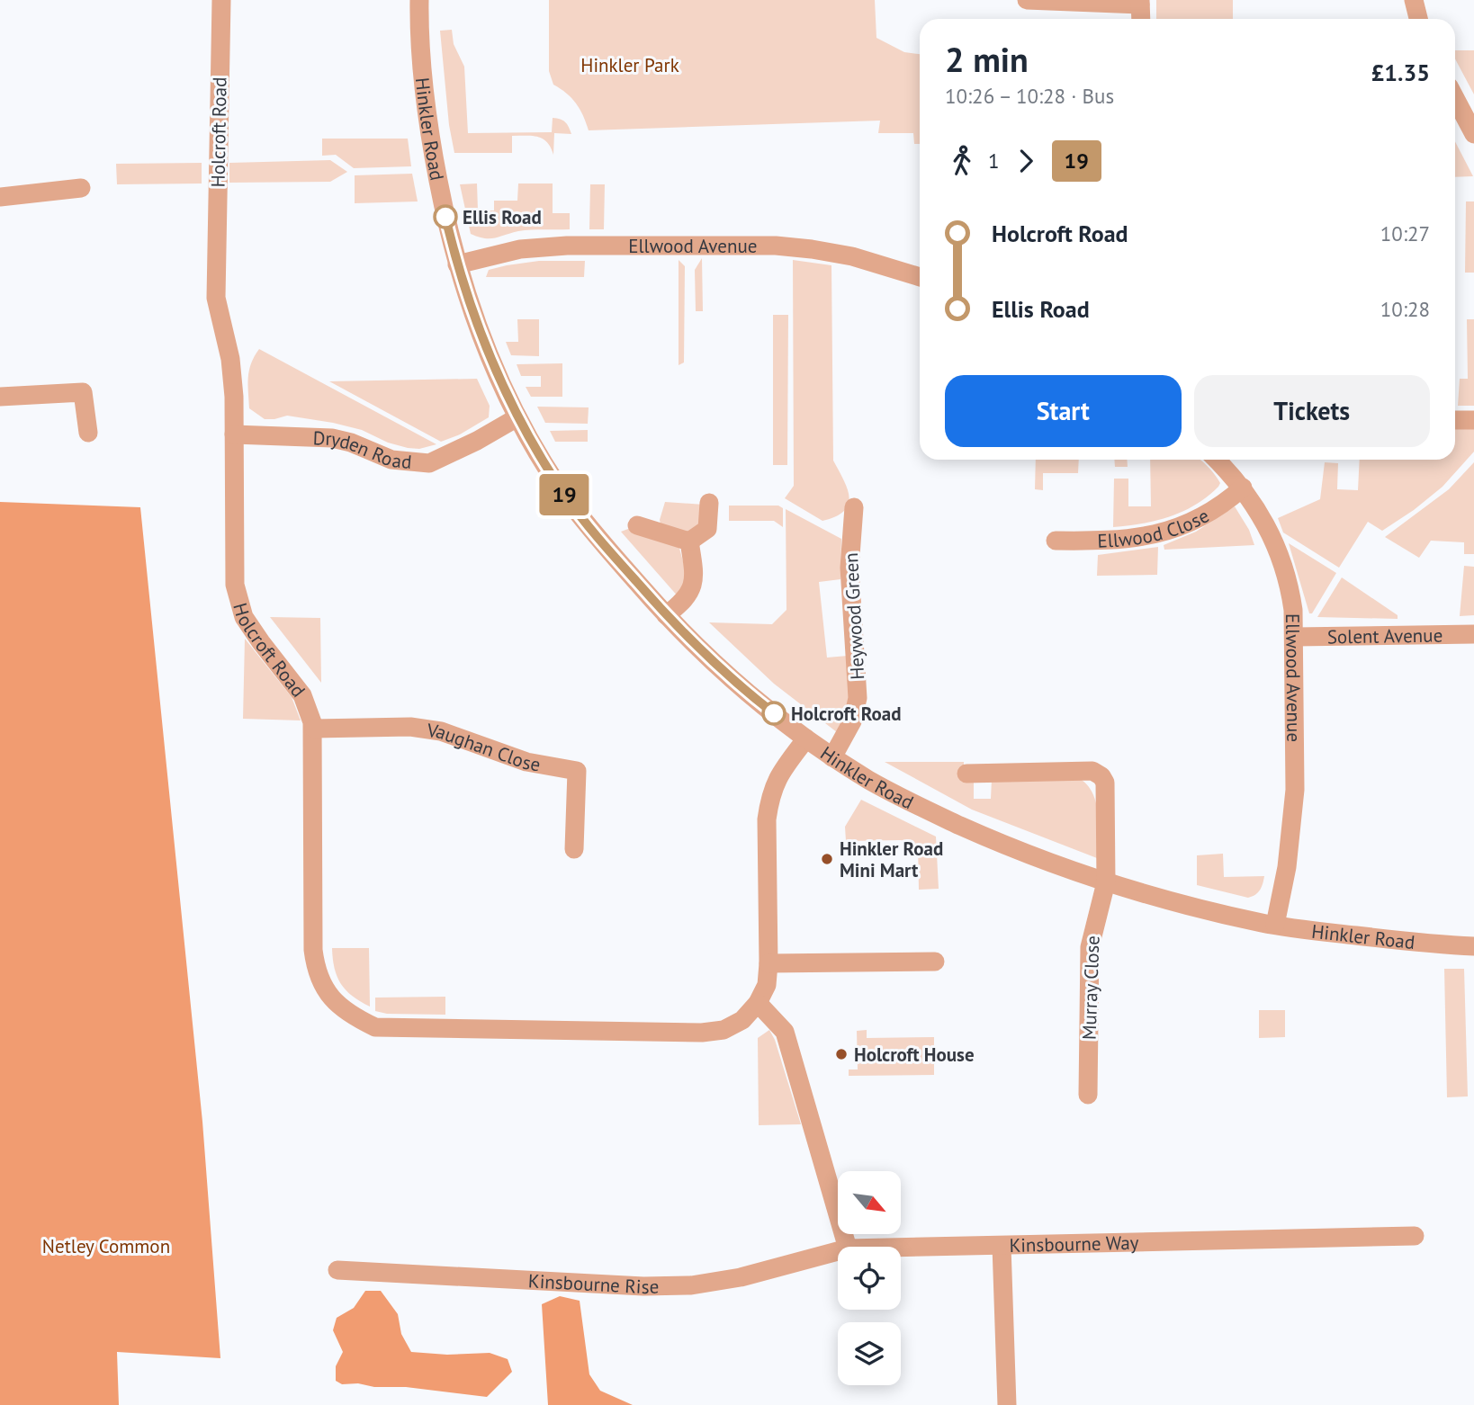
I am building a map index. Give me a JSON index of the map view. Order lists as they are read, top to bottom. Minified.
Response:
{"streets":{"street":["Hinkler Road","Holcroft Road","Ellwood Avenue","Dryden Road","Ellwood Close","Heywood Green","Solent Avenue","Vaughan Close","Murray Close","Kinsbourne Way","Kinsbourne Rise"]},"crossings":[["Hinkler Road","Holcroft Road"],["Hinkler Road","Ellwood Avenue"],["Hinkler Road","Dryden Road"],["Hinkler Road","Heywood Green"],["Hinkler Road","Murray Close"],["Holcroft Road","Dryden Road"],["Holcroft Road","Vaughan Close"],["Ellwood Avenue","Ellwood Close"],["Ellwood Avenue","Solent Avenue"]],"parks":["Hinkler Park","Netley Common"],"places":["Ellis Road","Holcroft Road","Hinkler Road Mini Mart","Holcroft House"],"lines":["bus line 19"],"north":"bottom right","page":{"on_map":"19","heading":["2 min","10:26 – 10:28 · Bus","£1.35"],"legs":["1","19"],"list":[{"name":"Holcroft Road","value":"10:27"},{"name":"Ellis Road","value":"10:28"}],"buttons":["Start","Tickets"]}}
